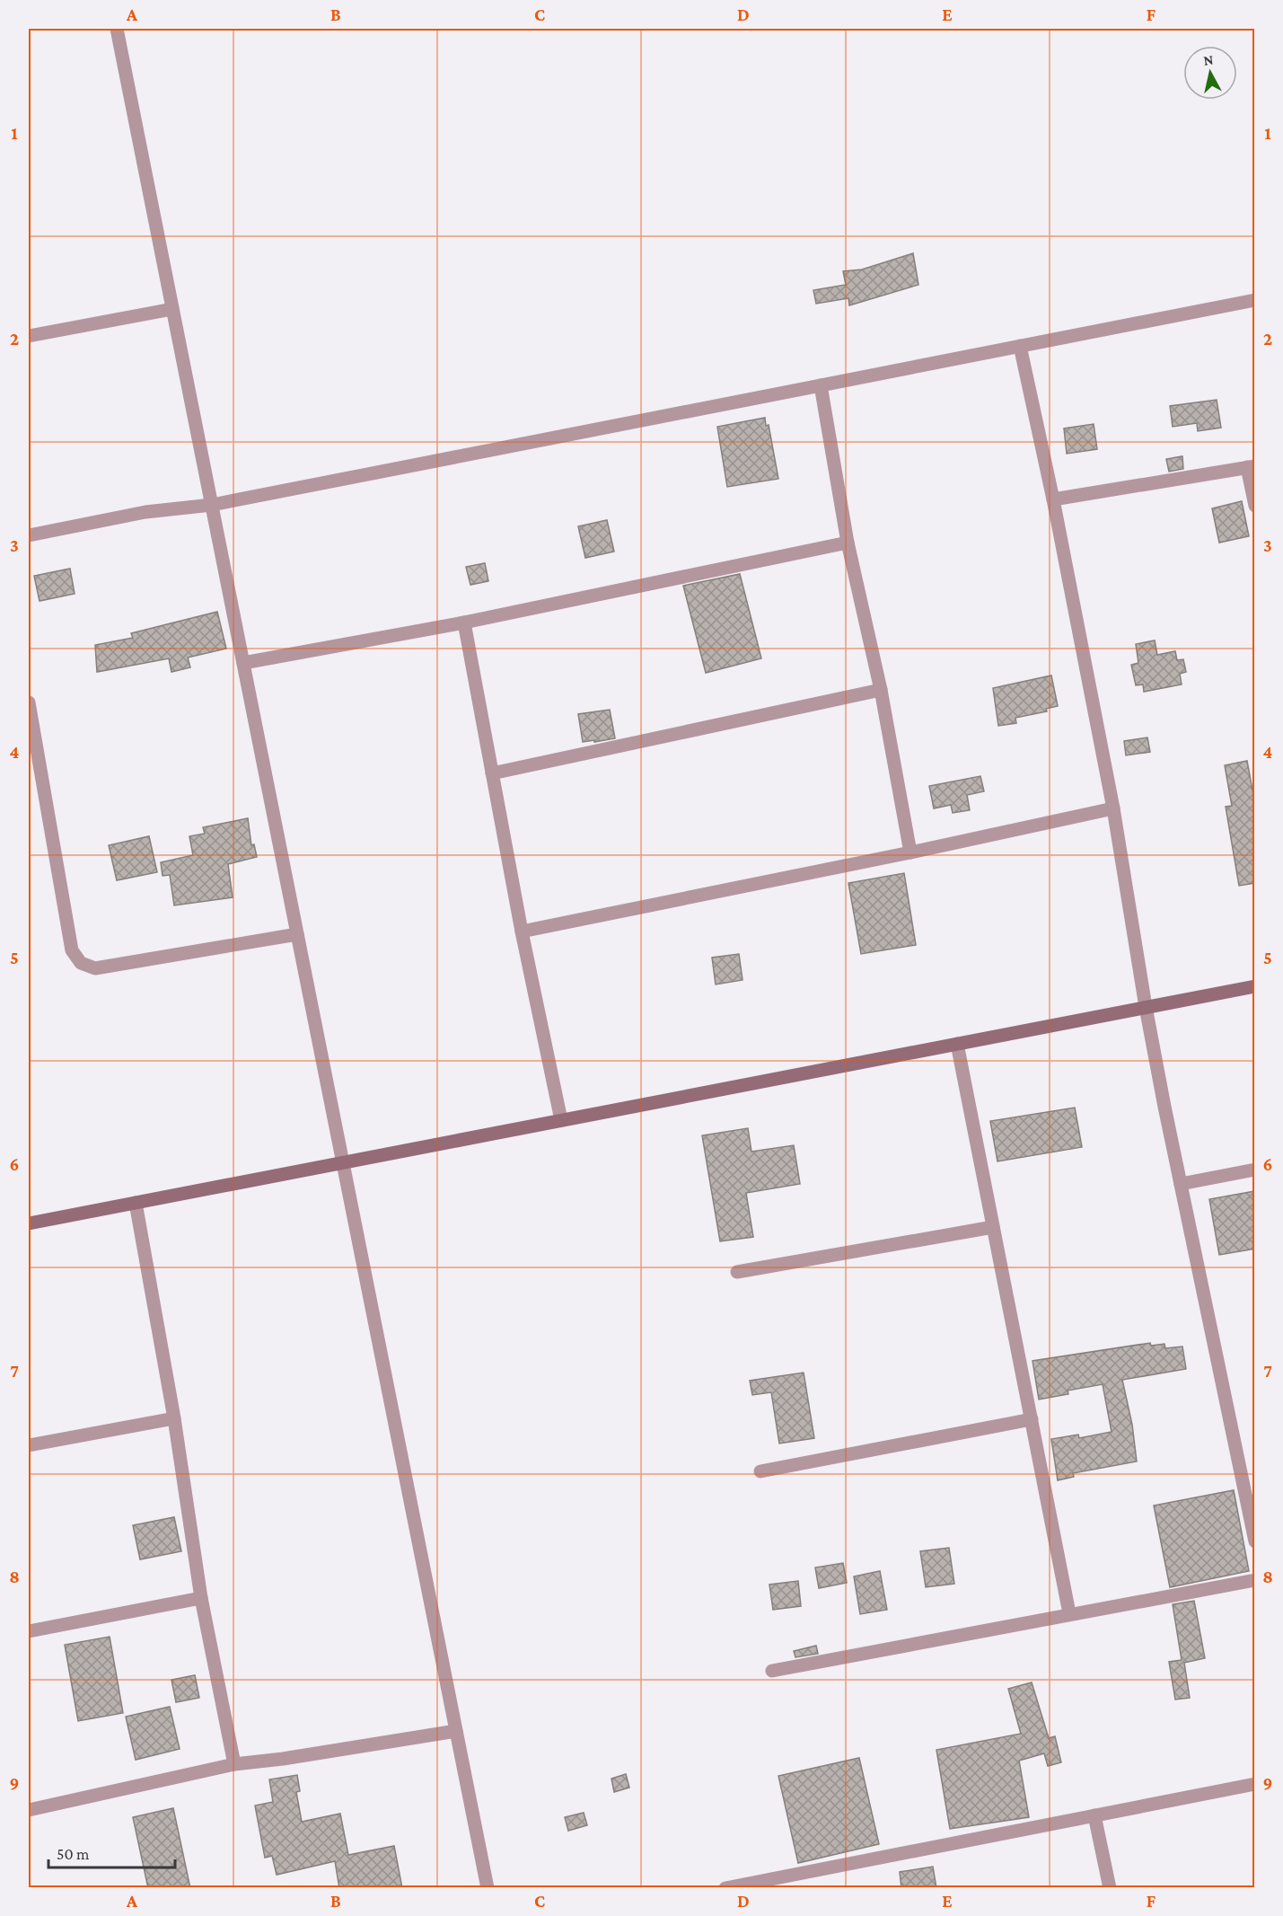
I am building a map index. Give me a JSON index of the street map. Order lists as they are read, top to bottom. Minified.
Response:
{"scale_bar":"50 m","north":"top","grid":{"columns":["A","B","C","D","E","F"],"rows":["1","2","3","4","5","6","7","8","9"]}}
